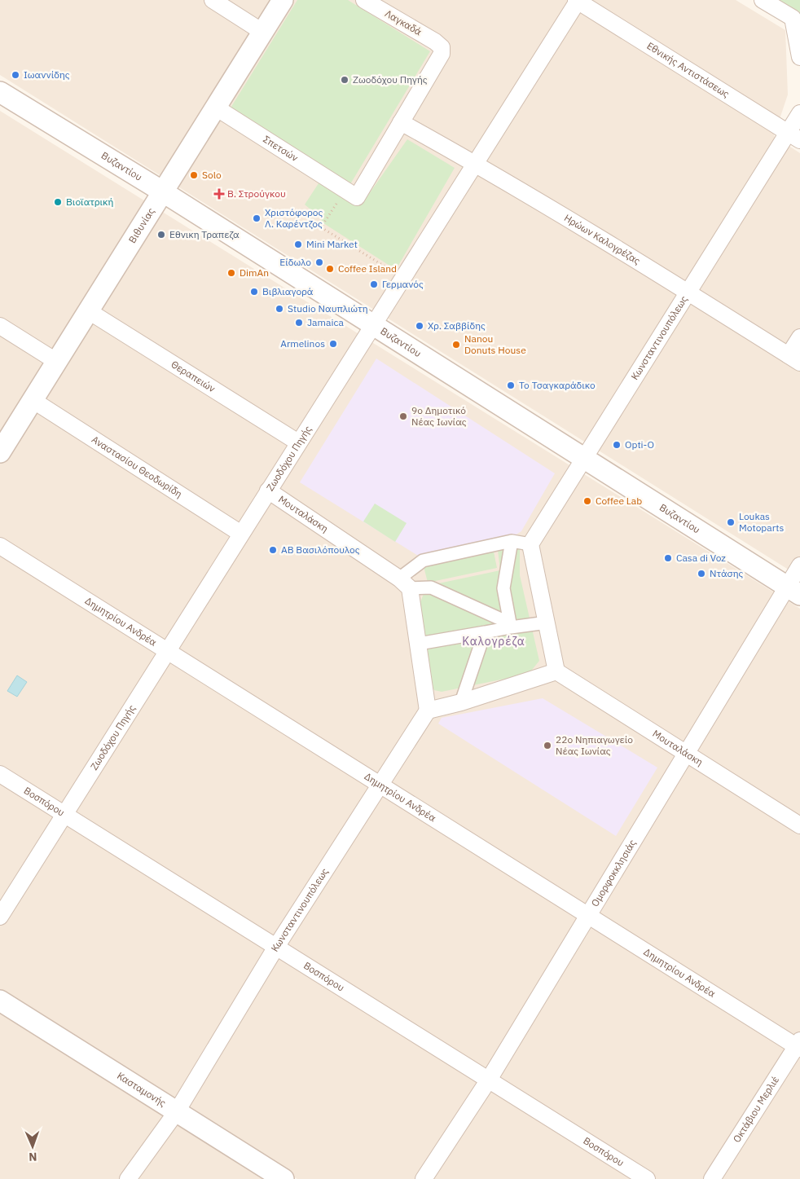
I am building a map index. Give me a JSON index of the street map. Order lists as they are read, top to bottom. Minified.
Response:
{"streets":{"street":["Λαγκαδά","Εθνικής Αντιστάσεως","Σπετσών","Βυζαντίου","Βιθυνίας","Ηρώων Καλογρέζας","Κωνσταντινουπόλεως","Θεραπειών","Ζωοδόχου Πηγής","Αναστασίου Θεοδωρίδη","Μουταλάσκη","Δημητρίου Ανδρέα","Βοσπόρου","Ομορφοκκλησιάς","Κασταμονής","Οκτάβιου Μερλιέ"]},"crossings":[["Λαγκαδά","Ηρώων Καλογρέζας"],["Εθνικής Αντιστάσεως","Κωνσταντινουπόλεως"],["Εθνικής Αντιστάσεως","Ζωοδόχου Πηγής"],["Σπετσών","Βιθυνίας"],["Βυζαντίου","Βιθυνίας"],["Βυζαντίου","Κωνσταντινουπόλεως"],["Βυζαντίου","Ζωοδόχου Πηγής"],["Βυζαντίου","Ομορφοκκλησιάς"],["Βιθυνίας","Θεραπειών"],["Βιθυνίας","Αναστασίου Θεοδωρίδη"],["Ηρώων Καλογρέζας","Κωνσταντινουπόλεως"],["Ηρώων Καλογρέζας","Ζωοδόχου Πηγής"],["Κωνσταντινουπόλεως","Δημητρίου Ανδρέα"],["Κωνσταντινουπόλεως","Βοσπόρου"],["Κωνσταντινουπόλεως","Κασταμονής"],["Θεραπειών","Ζωοδόχου Πηγής"],["Ζωοδόχου Πηγής","Αναστασίου Θεοδωρίδη"],["Ζωοδόχου Πηγής","Μουταλάσκη"],["Ζωοδόχου Πηγής","Δημητρίου Ανδρέα"],["Ζωοδόχου Πηγής","Βοσπόρου"],["Μουταλάσκη","Ομορφοκκλησιάς"],["Δημητρίου Ανδρέα","Ομορφοκκλησιάς"],["Δημητρίου Ανδρέα","Οκτάβιου Μερλιέ"],["Βοσπόρου","Ομορφοκκλησιάς"]],"districts":["Καλογρέζα"],"places":{"other":["Ιωαννίδης","Ζωοδόχου Πηγής","Solo","Βιοϊατρική","Χριστόφορος Λ. Καρέντζος","Εθνικη Τραπεζα","Mini Market","Είδωλο","Coffee Island","DimAn","Γερμανός","Βιβλιαγορά","Studio Ναυπλιώτη","Jamaica","Χρ. Σαββίδης","Armelinos","Nanou Donuts House","Το Τσαγκαράδικο","9ο Δημοτικό Νέας Ιωνίας","Opti-O","Coffee Lab","Loukas Motoparts","ΑΒ Βασιλόπουλος","Casa di Voz","Ντάσης","22ο Νηπιαγωγείο Νέας Ιωνίας"],"health":["Β. Στρούγκου"]},"north":"bottom"}
